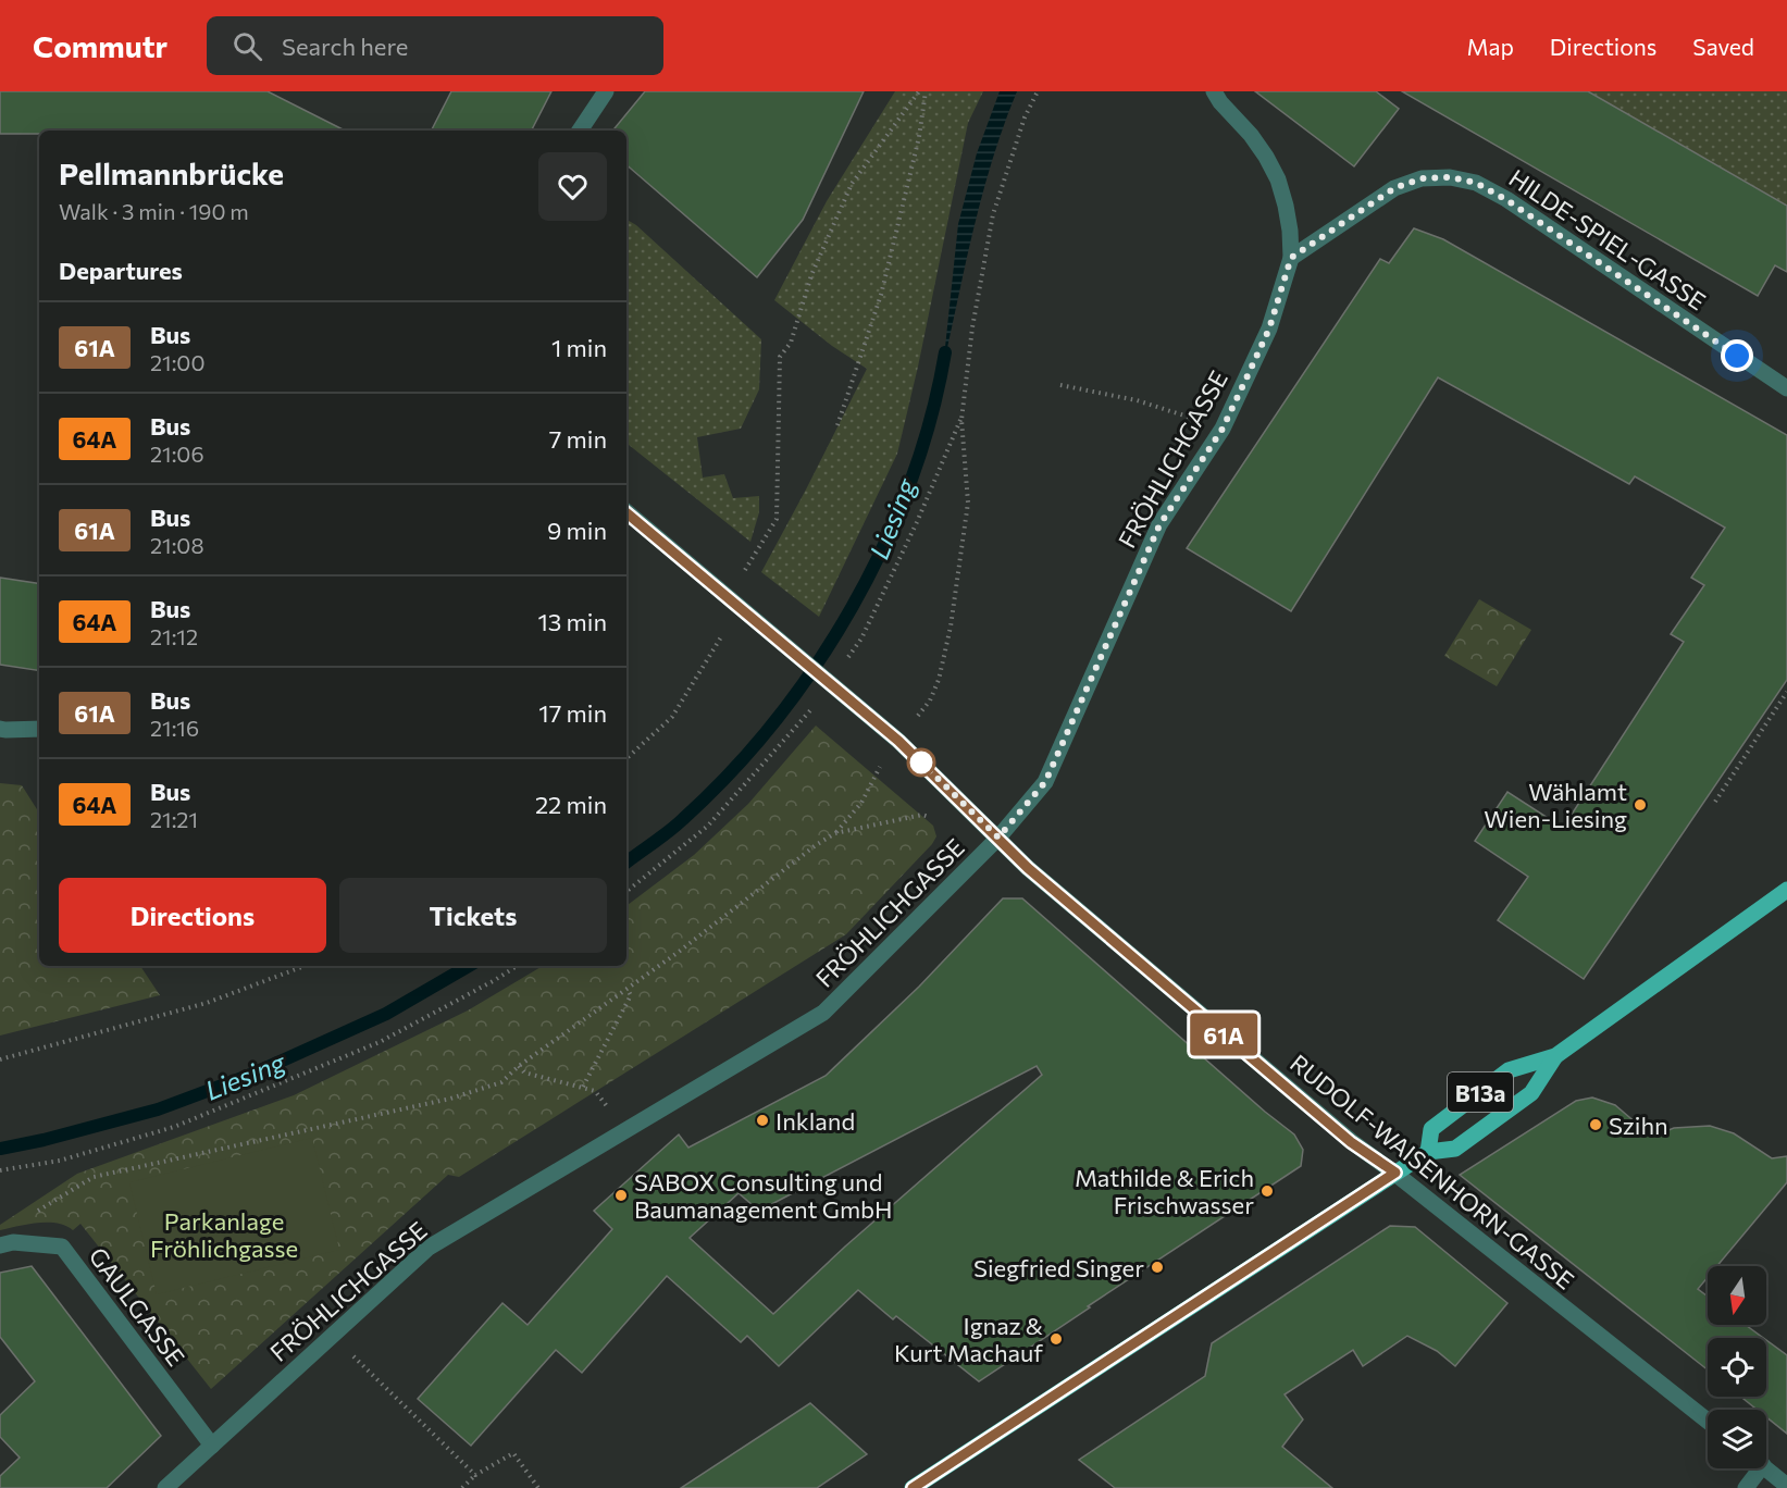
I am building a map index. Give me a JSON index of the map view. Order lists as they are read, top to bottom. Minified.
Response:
{"streets":{"main road":["B13a"],"street":["HILDE-SPIEL-GASSE","FRÖHLICHGASSE","RUDOLF-WAISENHORN-GASSE","GAULGASSE"]},"crossings":[["HILDE-SPIEL-GASSE","FRÖHLICHGASSE"],["FRÖHLICHGASSE","RUDOLF-WAISENHORN-GASSE"],["FRÖHLICHGASSE","GAULGASSE"],["B13a","RUDOLF-WAISENHORN-GASSE"]],"water":["Liesing"],"parks":["Parkanlage Fröhlichgasse"],"places":["Wählamt Wien-Liesing","Inkland","Szihn","Mathilde & Erich Frischwasser","SABOX Consulting und Baumanagement GmbH","Siegfried Singer","Ignaz & Kurt Machauf"],"lines":["bus line 61A"],"north":"bottom","page":{"header":"Commutr","search":"Search here","nav":["Map","Directions","Saved"],"on_map":"61A","heading":[["Pellmannbrücke","Walk · 3 min · 190 m"],"Departures"],"list":[{"mark":"61A","name":"Bus","note":"21:00","value":"1 min"},{"mark":"64A","name":"Bus","note":"21:06","value":"7 min"},{"mark":"61A","name":"Bus","note":"21:08","value":"9 min"},{"mark":"64A","name":"Bus","note":"21:12","value":"13 min"},{"mark":"61A","name":"Bus","note":"21:16","value":"17 min"},{"mark":"64A","name":"Bus","note":"21:21","value":"22 min"}],"buttons":["Directions","Tickets"]}}
